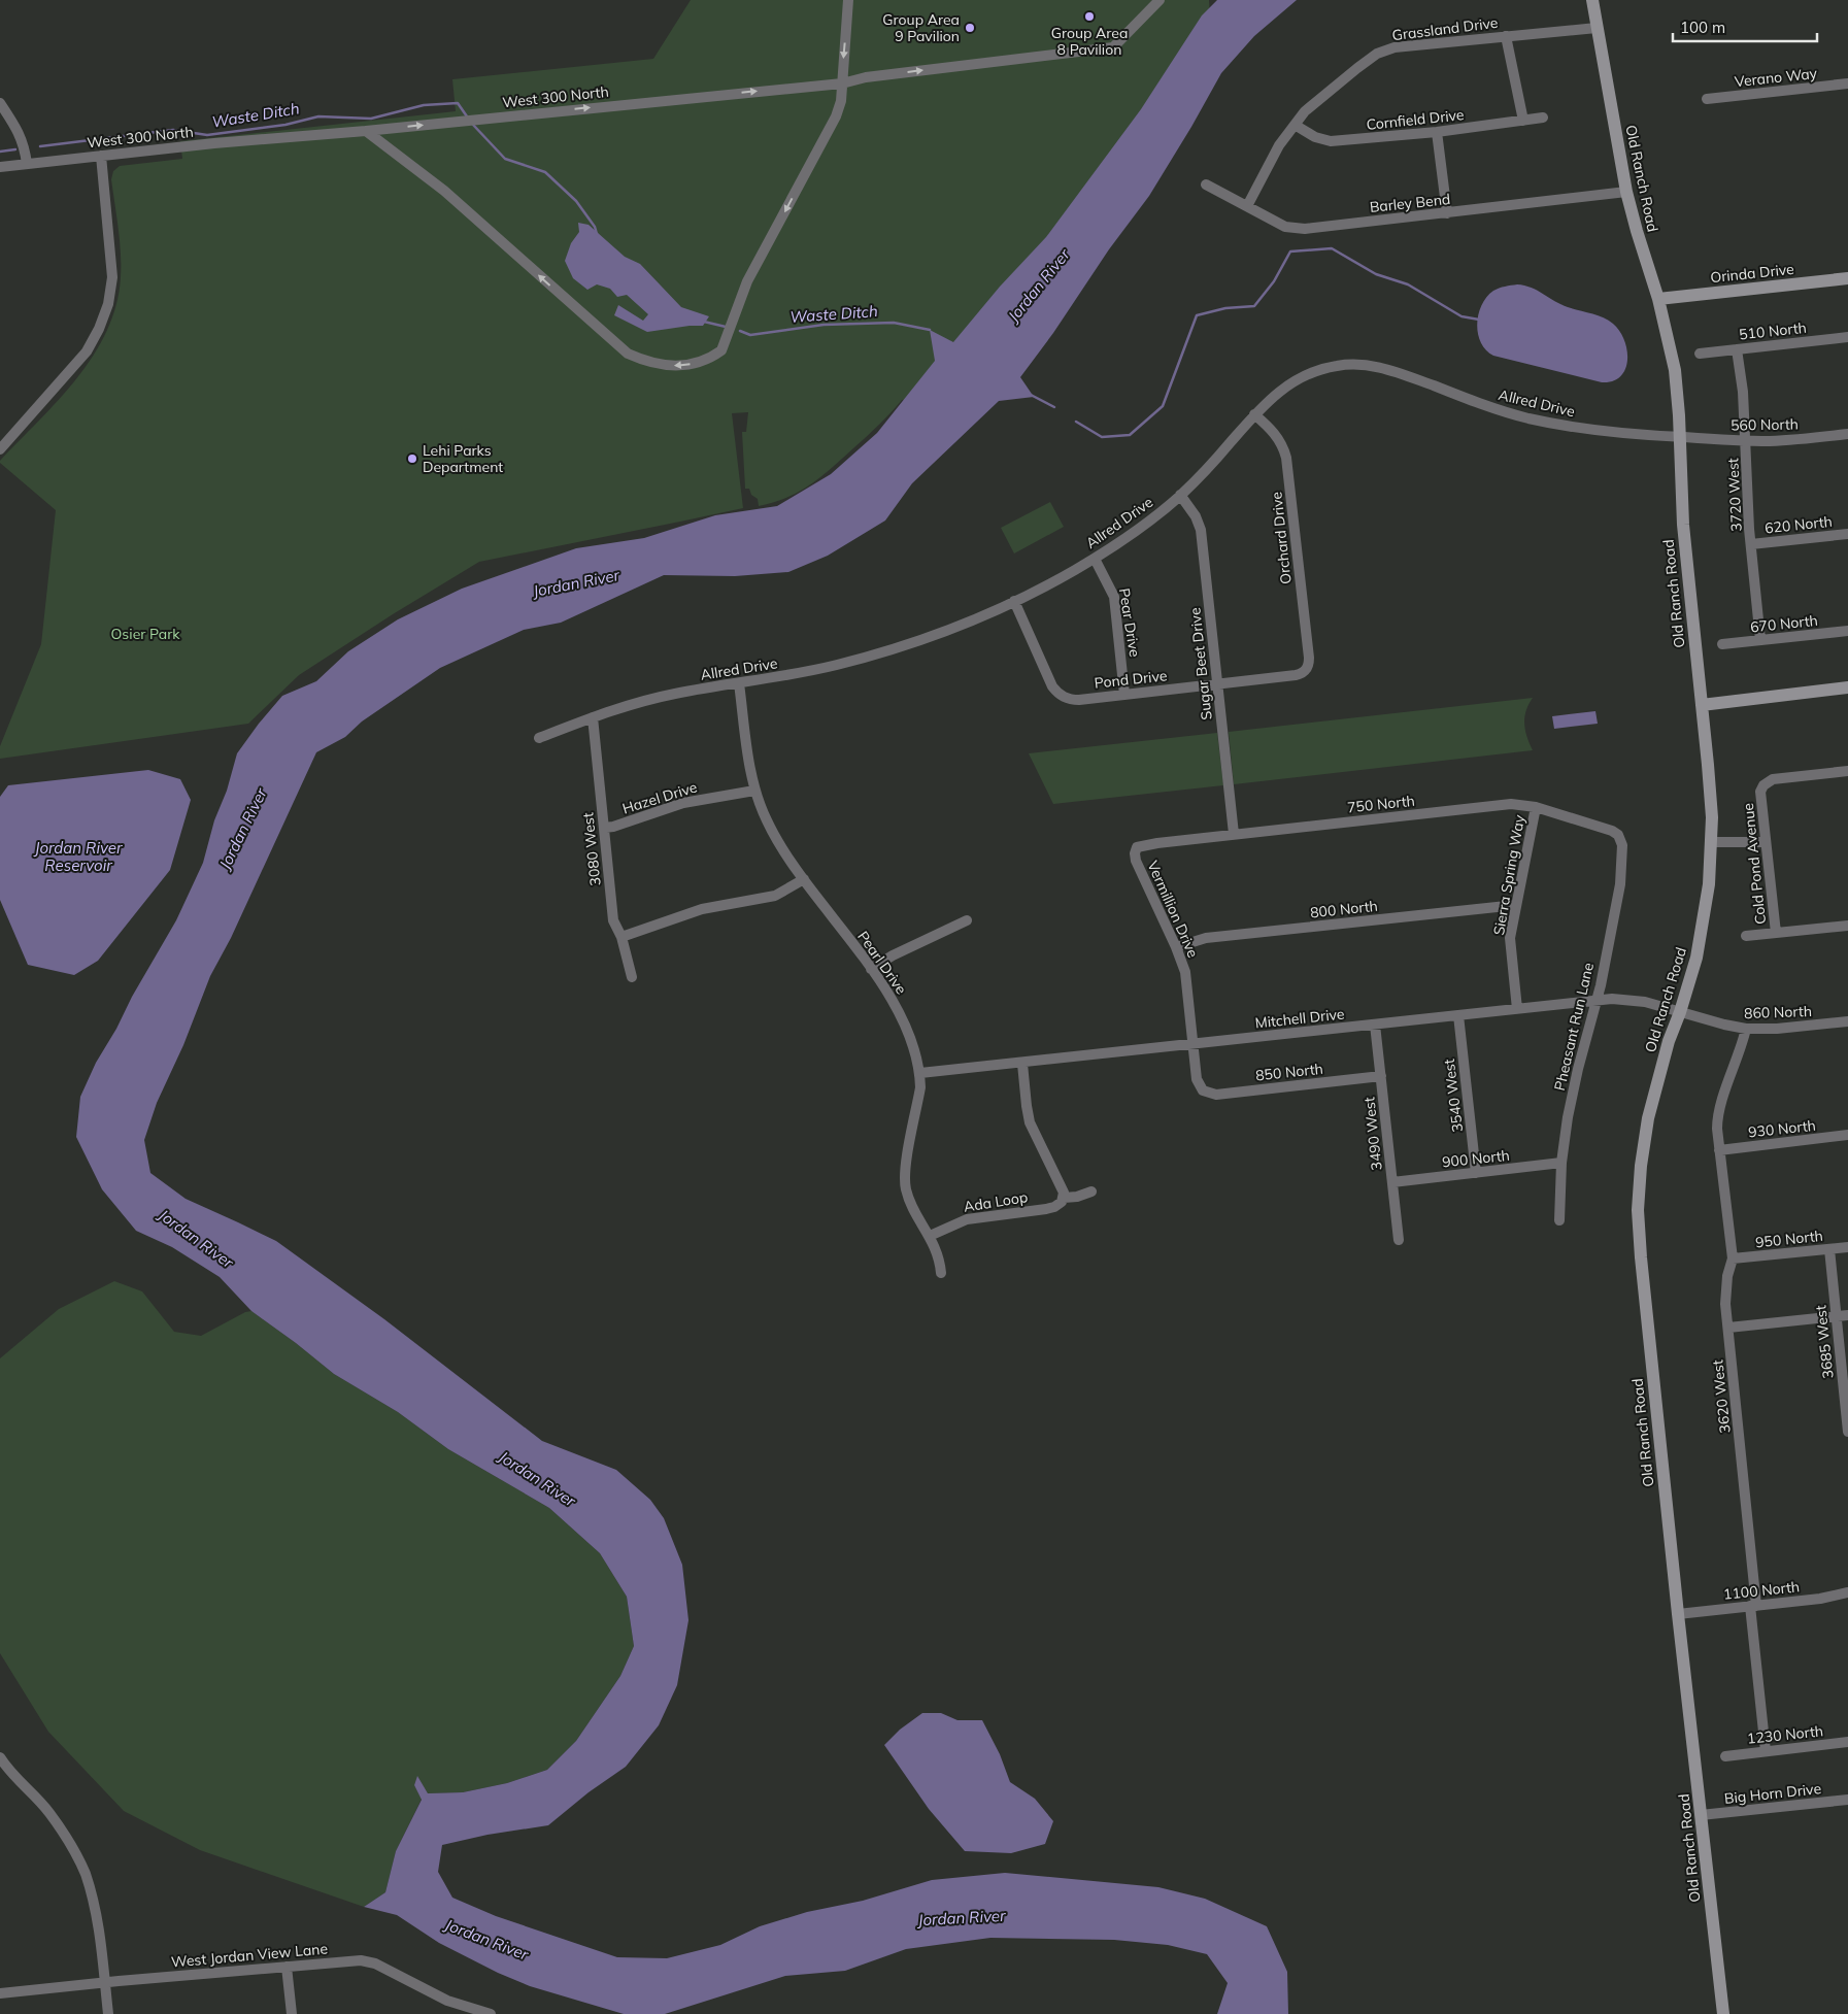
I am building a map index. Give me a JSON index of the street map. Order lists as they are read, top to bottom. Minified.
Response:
{"streets":{"street":["Grassland Drive","Verano Way","West 300 North","Cornfield Drive","Old Ranch Road","Barley Bend","Orinda Drive","510 North","Allred Drive","560 North","3720 West","620 North","Orchard Drive","Pear Drive","670 North","Sugar Beet Drive","Pond Drive","Hazel Drive","750 North","3080 West","Cold Pond Avenue","Sierra Spring Way","Vermillion Drive","800 North","Pearl Drive","860 North","Mitchell Drive","Pheasant Run Lane","850 North","3540 West","930 North","3490 West","900 North","Ada Loop","950 North","3685 West","3620 West","1100 North","1230 North","Big Horn Drive","West Jordan View Lane"]},"crossings":[["Grassland Drive","Cornfield Drive"],["Grassland Drive","Old Ranch Road"],["Grassland Drive","Barley Bend"],["Old Ranch Road","Barley Bend"],["Old Ranch Road","Orinda Drive"],["Old Ranch Road","Allred Drive"],["Old Ranch Road","560 North"],["Old Ranch Road","860 North"],["Old Ranch Road","Mitchell Drive"],["Old Ranch Road","1100 North"],["Old Ranch Road","Big Horn Drive"],["510 North","3720 West"],["Allred Drive","560 North"],["Allred Drive","Orchard Drive"],["Allred Drive","Pear Drive"],["Allred Drive","Sugar Beet Drive"],["Allred Drive","Pond Drive"],["Allred Drive","3080 West"],["Allred Drive","Pearl Drive"],["560 North","3720 West"],["3720 West","620 North"],["3720 West","670 North"],["Orchard Drive","Pond Drive"],["Pear Drive","Pond Drive"],["Sugar Beet Drive","Pond Drive"],["Sugar Beet Drive","750 North"],["Hazel Drive","3080 West"],["Hazel Drive","Pearl Drive"],["750 North","Sierra Spring Way"],["750 North","Vermillion Drive"],["750 North","Pheasant Run Lane"],["Sierra Spring Way","800 North"],["Sierra Spring Way","Mitchell Drive"],["Vermillion Drive","800 North"],["Vermillion Drive","Mitchell Drive"],["Vermillion Drive","850 North"],["Pearl Drive","Mitchell Drive"],["Pearl Drive","Ada Loop"],["860 North","Mitchell Drive"],["860 North","3620 West"],["Mitchell Drive","Pheasant Run Lane"],["Mitchell Drive","3540 West"],["Mitchell Drive","3490 West"],["Pheasant Run Lane","900 North"],["850 North","3490 West"],["3540 West","900 North"],["930 North","3620 West"],["3490 West","900 North"],["950 North","3685 West"],["950 North","3620 West"],["3620 West","1100 North"],["3620 West","1230 North"]],"one_way":["West 300 North"],"water":["Waste Ditch","Jordan River","Jordan River Reservoir"],"parks":["Osier Park"],"places":["Group Area 8 Pavilion","Group Area 9 Pavilion","Lehi Parks Department"],"scale_bar":"100 m"}
